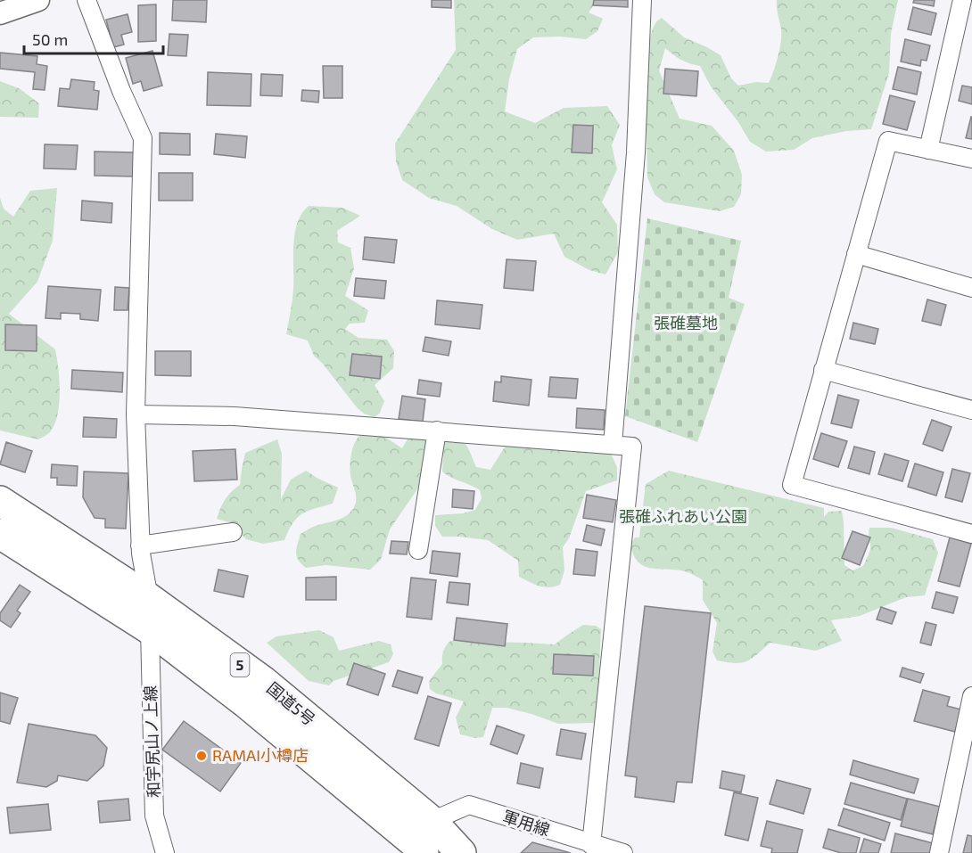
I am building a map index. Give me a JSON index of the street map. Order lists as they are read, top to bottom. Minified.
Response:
{"streets":{"highway":["5","国道5号"],"street":["和宇尻山ノ上線","軍用線"]},"crossings":[["国道5号","和宇尻山ノ上線"],["国道5号","軍用線"]],"parks":["張碓墓地","張碓ふれあい公園"],"places":["RAMAI小樽店"],"scale_bar":"50 m"}
